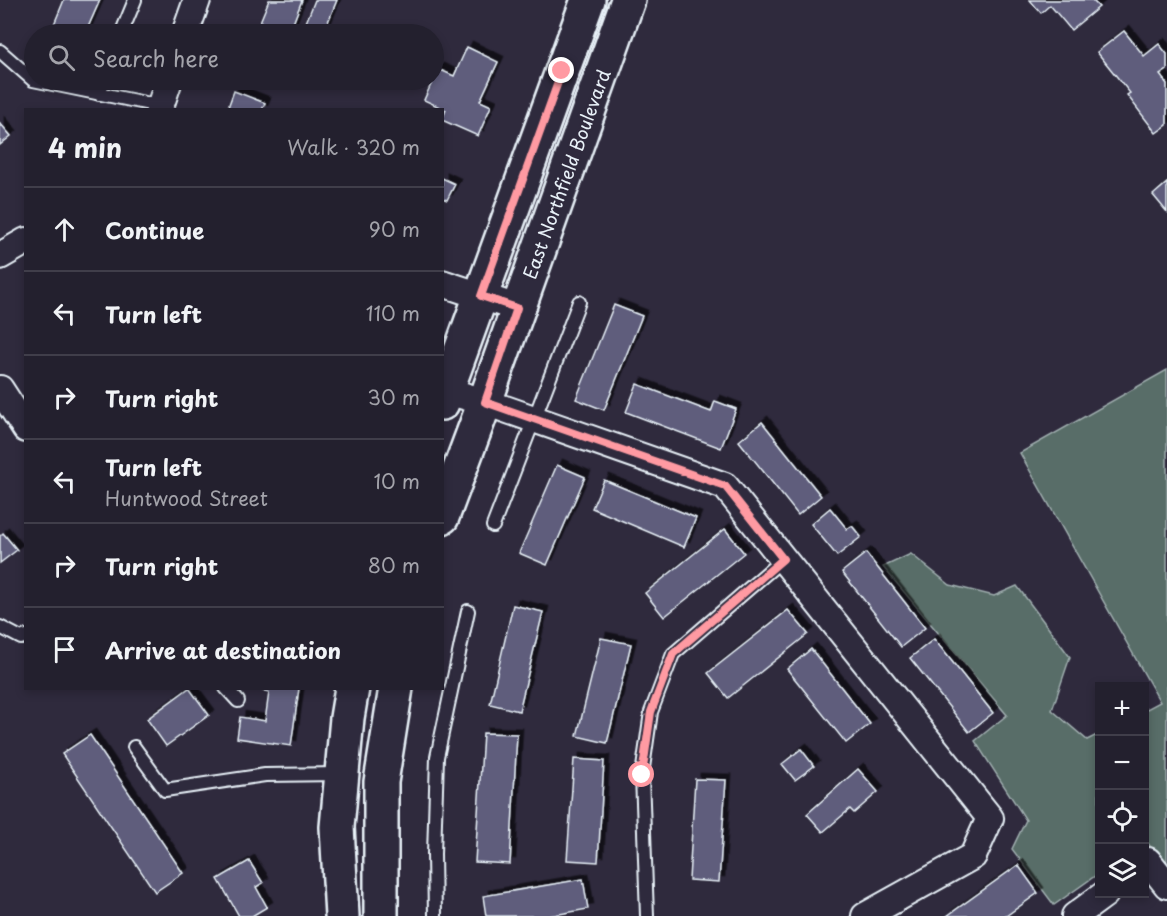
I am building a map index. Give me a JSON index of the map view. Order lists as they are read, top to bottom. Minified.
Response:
{"streets":{"main road":["East Northfield Boulevard"]},"page":{"search":"Search here","heading":["4 min","Walk · 320 m"],"list":[["Continue","90 m"],["Turn left","110 m"],["Turn right","30 m"],["Turn left","Huntwood Street","10 m"],["Turn right","80 m"],"Arrive at destination"],"map_buttons":["+","−"]}}
